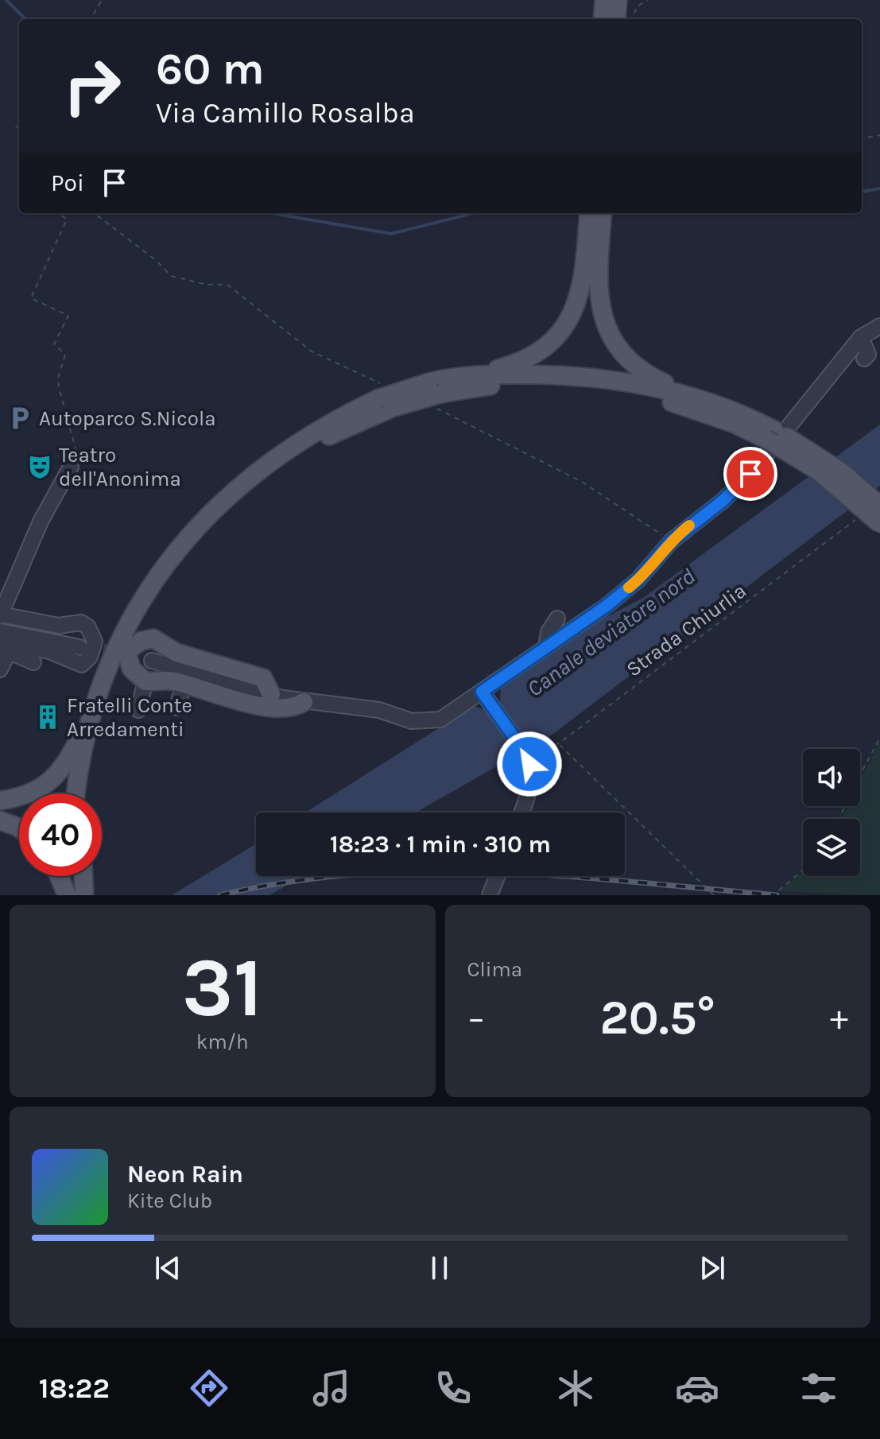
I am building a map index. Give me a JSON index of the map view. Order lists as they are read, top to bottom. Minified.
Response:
{"streets":{"path":["Strada Chiurlia"]},"water":["Canale deviatore nord"],"places":{"parking":["Autoparco S.Nicola"],"theatre":["Teatro dell'Anonima"],"building":["Fratelli Conte Arredamenti"]},"page":{"turn":["60 m","Via Camillo Rosalba"],"then":"Poi","limit":"40","trip":"18:23 · 1 min · 310 m","tile":[["31","km/h"],"Clima"],"heat":["−","20.5°","+"],"song":["Neon Rain","Kite Club"],"tabs":"18:22"}}
